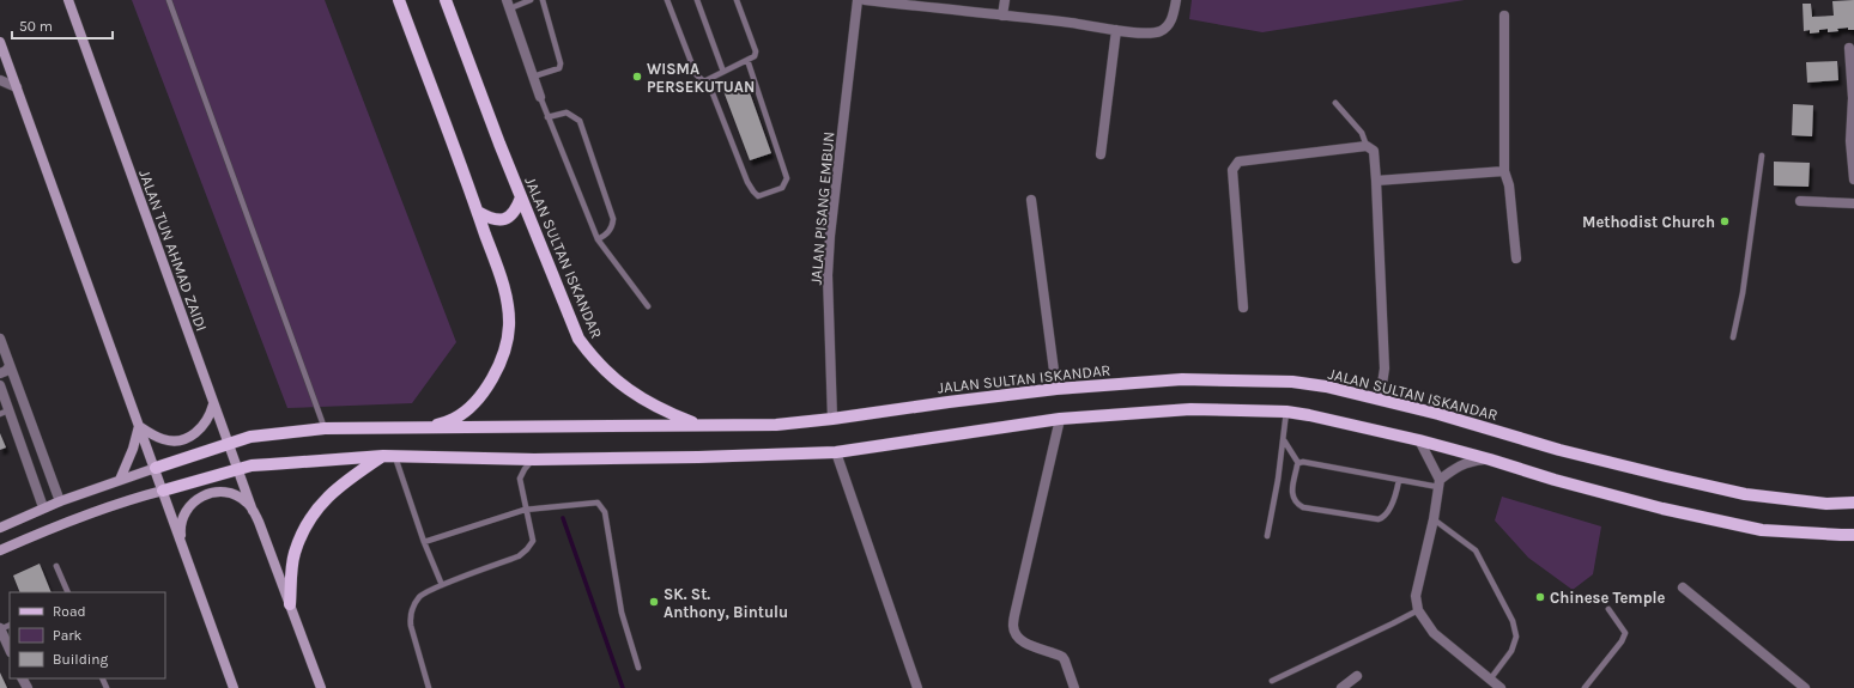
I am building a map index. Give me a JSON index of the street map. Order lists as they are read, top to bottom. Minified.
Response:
{"streets":{"main road":["JALAN TUN AHMAD ZAIDI","JALAN SULTAN ISKANDAR"],"street":["JALAN PISANG EMBUN"]},"crossings":[["JALAN PISANG EMBUN","JALAN SULTAN ISKANDAR"]],"places":["WISMA PERSEKUTUAN","Methodist Church","Chinese Temple","SK. St. Anthony, Bintulu"],"legend":["Road","Park","Building"],"scale_bar":"50 m"}
